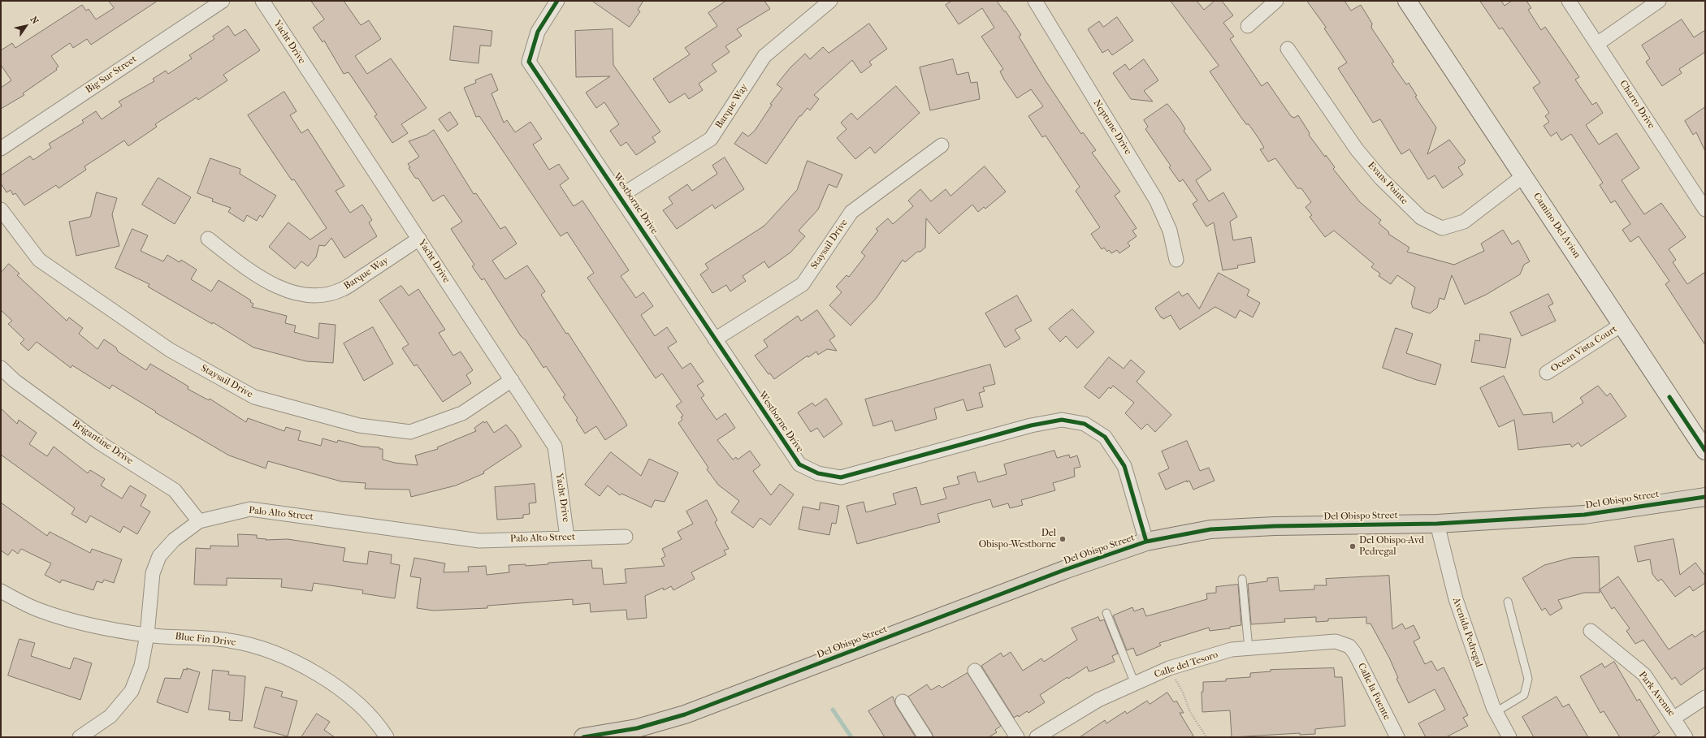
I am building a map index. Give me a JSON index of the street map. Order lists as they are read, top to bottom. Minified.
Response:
{"streets":{"main road":["Camino Del Avion","Del Obispo Street"],"street":["Yacht Drive","Big Sur Street","Charro Drive","Barque Way","Neptune Drive","Evans Pointe","Westborne Drive","Staysail Drive","Ocean Vista Court","Brigantine Drive","Palo Alto Street","Avenida Pedregal","Blue Fin Drive","Calle del Tesoro","Calle la Fuente","Park Avenue"]},"crossings":[["Yacht Drive","Barque Way"],["Yacht Drive","Staysail Drive"],["Yacht Drive","Palo Alto Street"],["Barque Way","Westborne Drive"],["Evans Pointe","Camino Del Avion"],["Westborne Drive","Staysail Drive"],["Westborne Drive","Del Obispo Street"],["Camino Del Avion","Ocean Vista Court"],["Brigantine Drive","Palo Alto Street"],["Del Obispo Street","Avenida Pedregal"],["Palo Alto Street","Blue Fin Drive"],["Calle del Tesoro","Calle la Fuente"]],"places":["Del Obispo-Westborne","Del Obispo-Avd Pedregal"],"north":"top right"}
